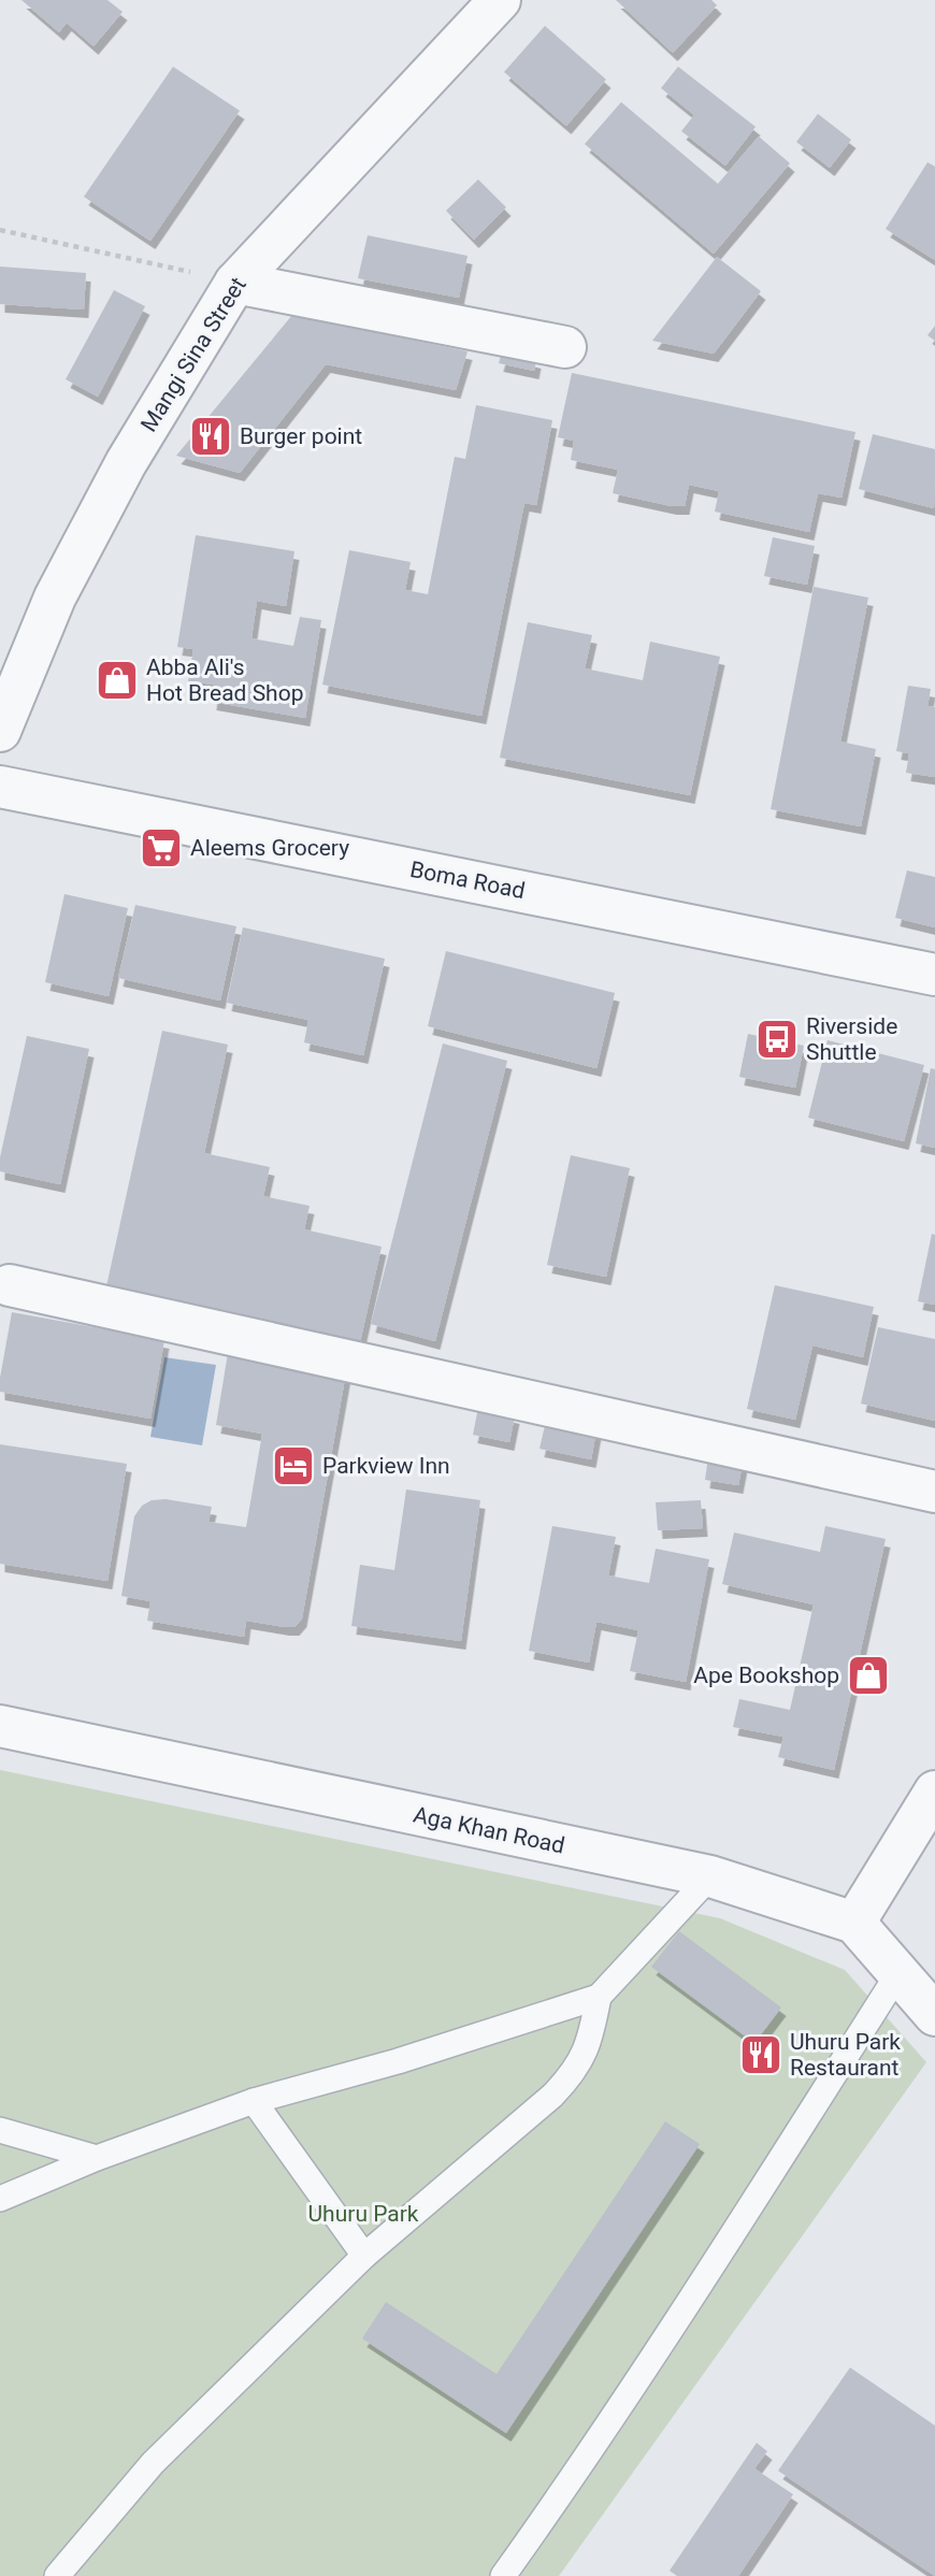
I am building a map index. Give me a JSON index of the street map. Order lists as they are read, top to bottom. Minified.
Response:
{"streets":{"street":["Mangi Sina Street","Boma Road","Aga Khan Road"]},"parks":["Uhuru Park"],"places":{"restaurant":["Burger point","Uhuru Park Restaurant"],"shop":["Abba Ali's Hot Bread Shop","Ape Bookshop"],"supermarket":["Aleems Grocery"],"bus stop":["Riverside Shuttle"],"hotel":["Parkview Inn"]}}
